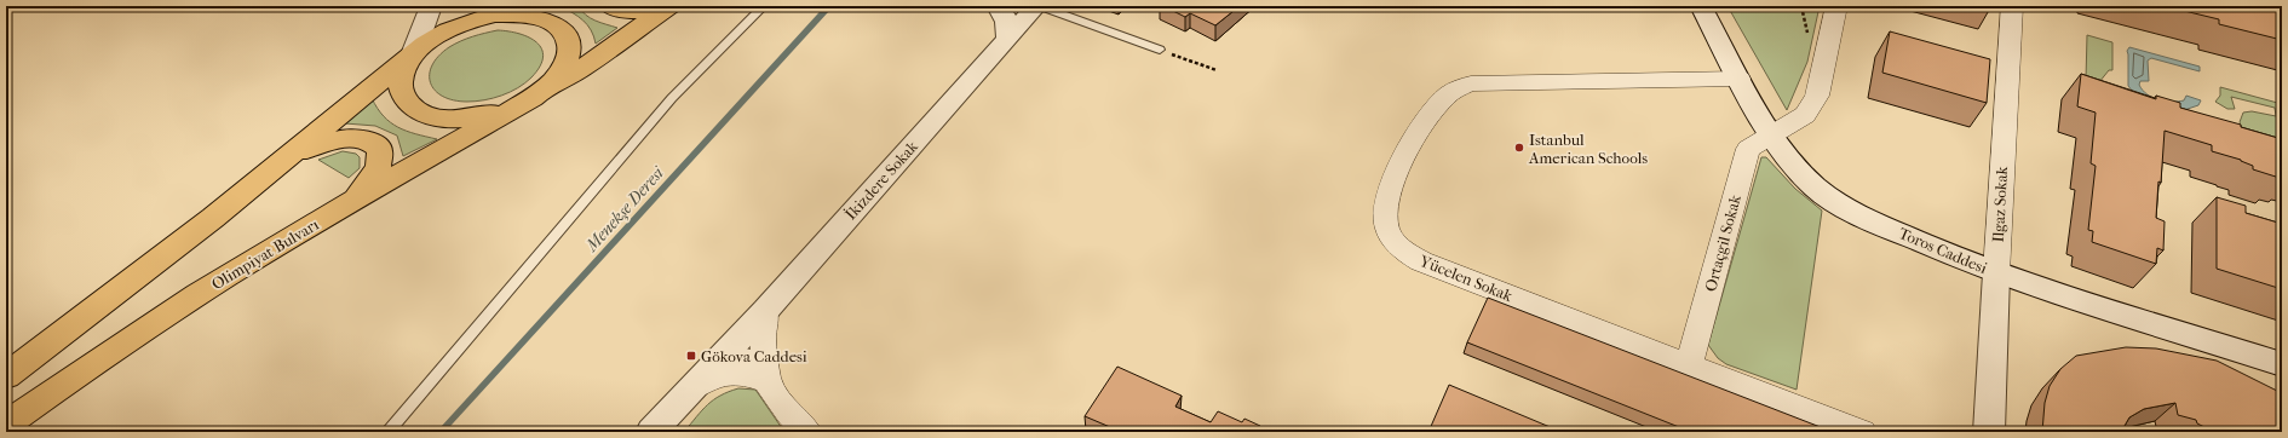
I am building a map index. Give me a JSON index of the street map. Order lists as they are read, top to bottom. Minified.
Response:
{"streets":{"main road":["Olimpiyat Bulvarı"],"street":["İkizdere Sokak","Ilgaz Sokak","Ortaçgil Sokak","Toros Caddesi","Yücelen Sokak"]},"crossings":[["Ilgaz Sokak","Toros Caddesi"],["Ortaçgil Sokak","Toros Caddesi"],["Ortaçgil Sokak","Yücelen Sokak"],["Toros Caddesi","Yücelen Sokak"]],"water":["Menekşe Deresi"],"places":{"other":["Istanbul American Schools"],"transit":["Gökova Caddesi"]}}
